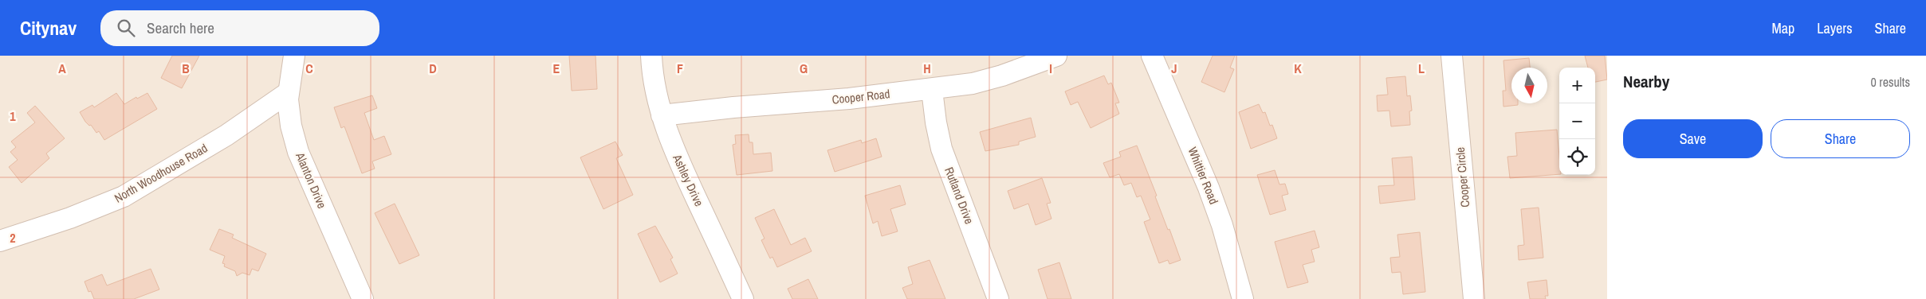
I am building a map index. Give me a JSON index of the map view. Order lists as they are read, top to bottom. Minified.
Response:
{"streets":{"street":["Cooper Road","North Woodhouse Road","Whittier Road","Cooper Circle","Alanton Drive","Ashley Drive","Rutland Drive"]},"crossings":[["Cooper Road","Ashley Drive"],["Cooper Road","Rutland Drive"],["North Woodhouse Road","Alanton Drive"]],"north":"bottom","page":{"header":"Citynav","search":"Search here","nav":["Map","Layers","Share"],"heading":["Nearby","0 results"],"map_buttons":["+","−"],"buttons":["Save","Share"]},"grid":{"columns":["A","B","C","D","E","F","G","H","I","J","K","L"],"rows":["1","2"]}}
